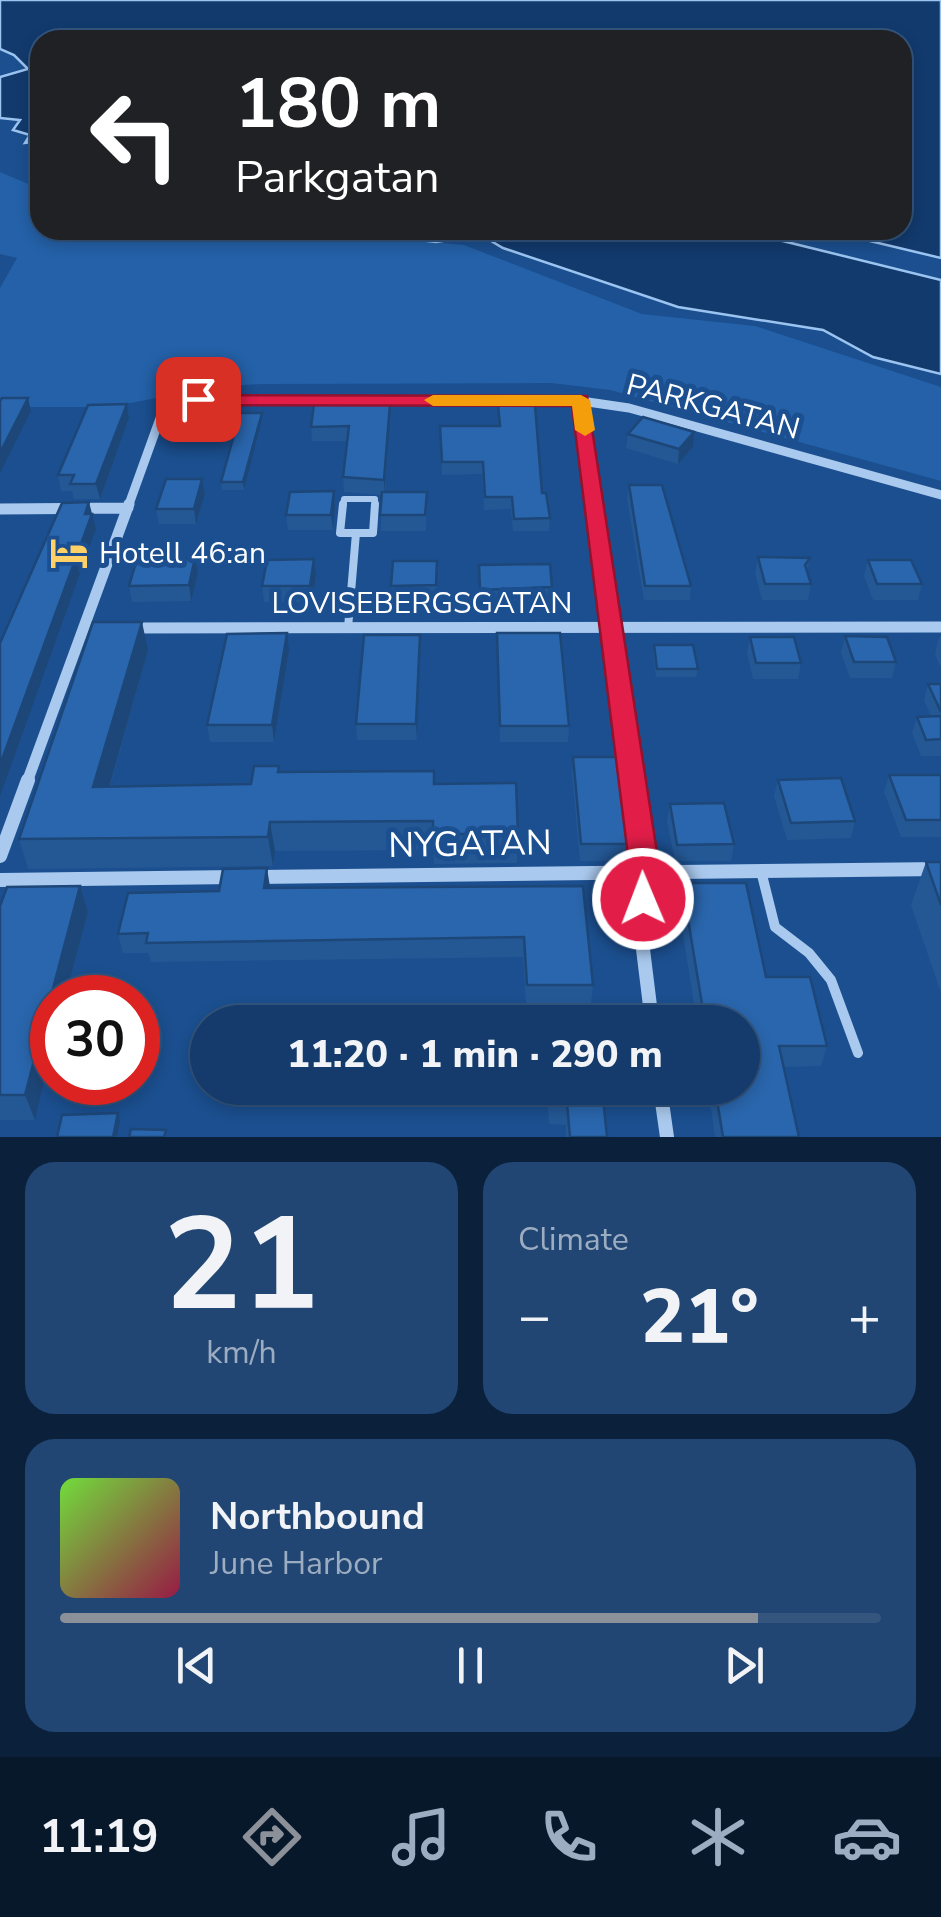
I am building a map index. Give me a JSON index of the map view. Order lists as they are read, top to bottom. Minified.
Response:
{"streets":{"street":["PARKGATAN","LOVISEBERGSGATAN","NYGATAN"]},"places":{"hotel":["Hotell 46:an"]},"page":{"turn":["180 m","Parkgatan"],"limit":"30","trip":"11:20 · 1 min · 290 m","tile":[["21","km/h"],"Climate"],"heat":["−","21°","+"],"song":["Northbound","June Harbor"],"tabs":"11:19"}}
